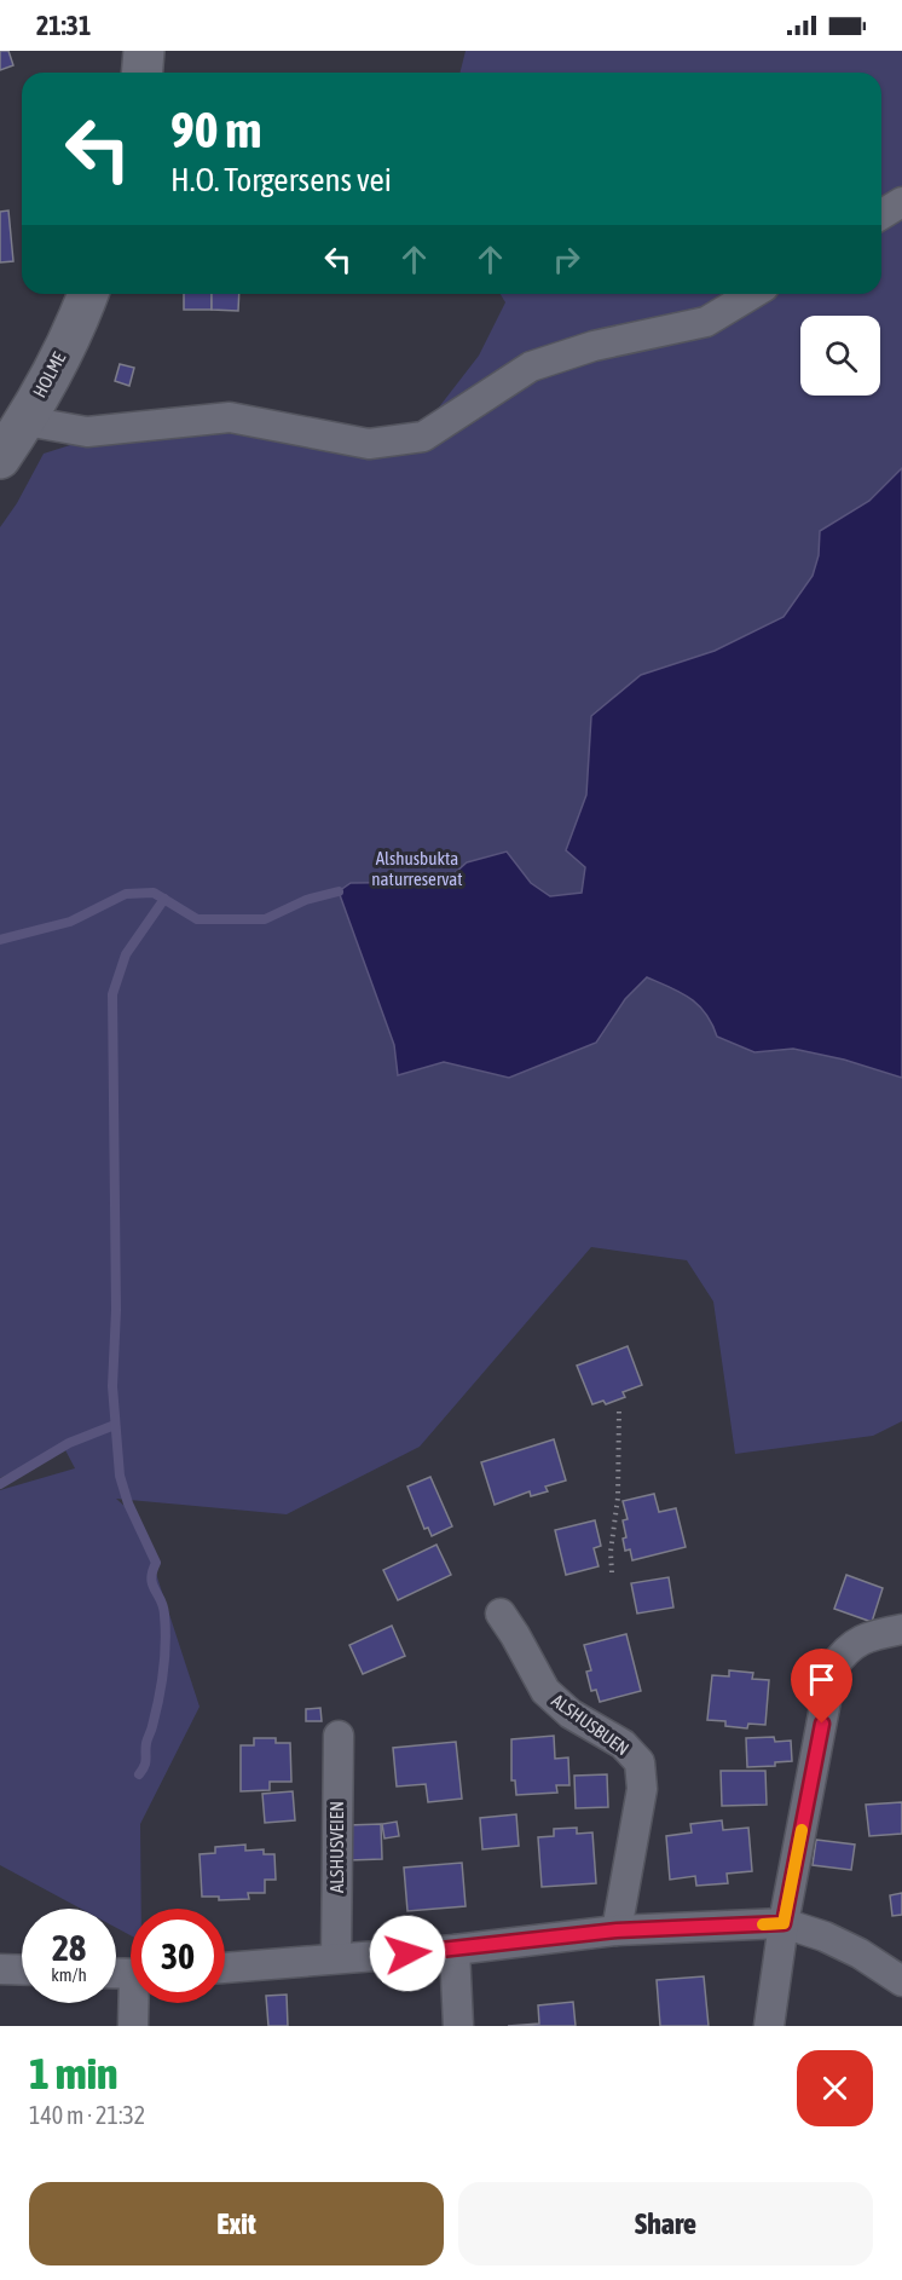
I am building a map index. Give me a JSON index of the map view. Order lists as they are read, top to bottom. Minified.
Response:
{"streets":{"main road":["HOLME"],"street":["ALSHUSBUEN","ALSHUSVEIEN"]},"parks":["Alshusbukta naturreservat"],"page":{"status":"21:31","turn":["90 m","H.O. Torgersens vei"],"speed":"28 km/h","limit":"30","heading":["1 min","140 m · 21:32"],"buttons":["Exit","Share"]}}
